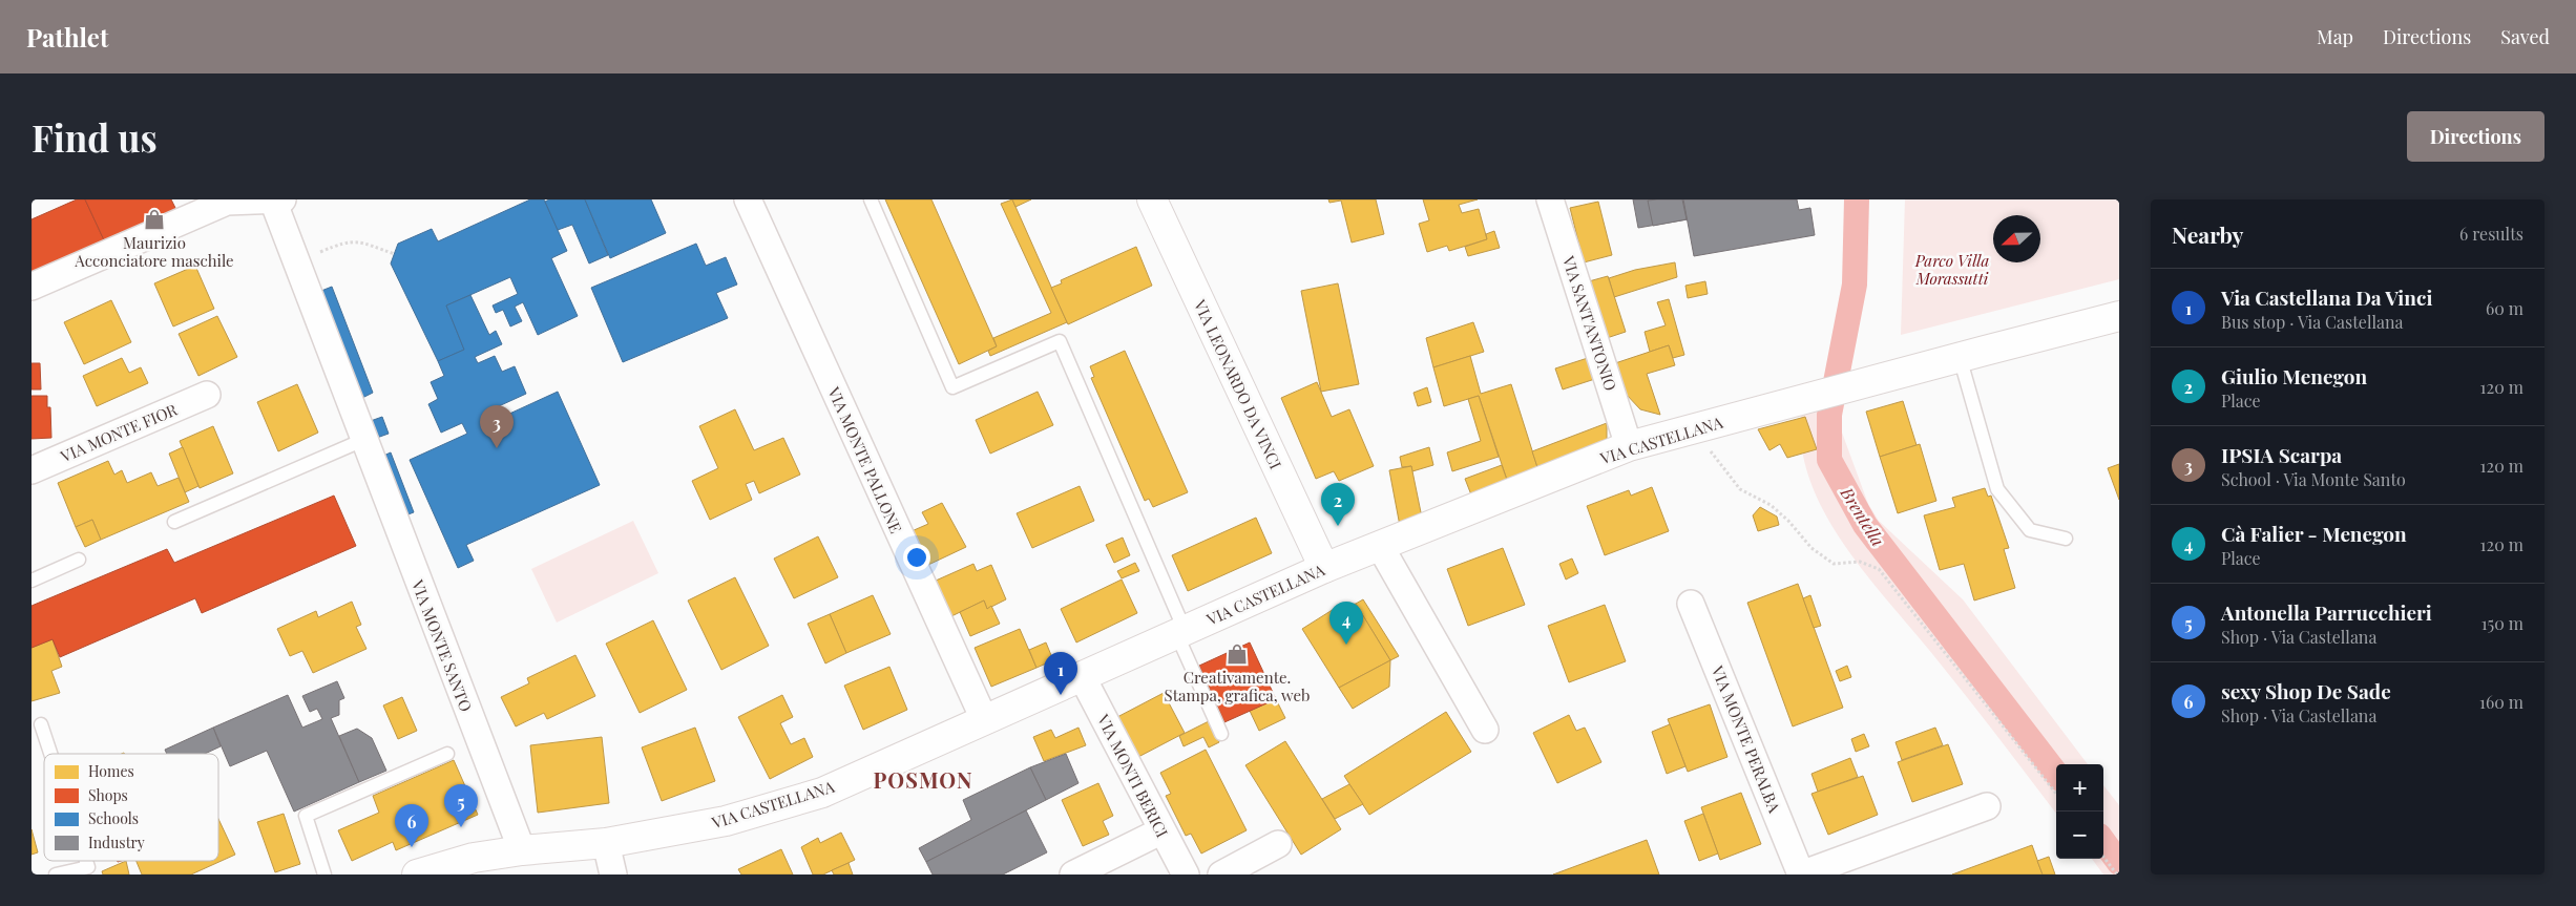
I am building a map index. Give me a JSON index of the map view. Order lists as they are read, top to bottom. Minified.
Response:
{"streets":{"main road":["VIA LEONARDO DA VINCI","VIA CASTELLANA"],"street":["VIA SANT'ANTONIO","VIA MONTE FIOR","VIA MONTE PALLONE","VIA MONTE SANTO","VIA MONTE PERALBA","VIA MONTI BERICI"]},"crossings":[["VIA SANT'ANTONIO","VIA CASTELLANA"],["VIA LEONARDO DA VINCI","VIA CASTELLANA"],["VIA CASTELLANA","VIA MONTE PALLONE"],["VIA CASTELLANA","VIA MONTE SANTO"],["VIA CASTELLANA","VIA MONTI BERICI"]],"districts":["POSMON"],"water":["Brentella"],"parks":["Parco Villa Morassutti"],"places":{"shop":["Maurizio Acconciatore maschile","Creativamente. Stampa, grafica, web"]},"legend":["Homes","Shops","Schools","Industry"],"north":"left","page":{"header":"Pathlet","nav":["Map","Directions","Saved"],"buttons":"Directions","title":"Find us","heading":["Nearby","6 results"],"list":[{"mark":"1","name":"Via Castellana Da Vinci","note":"Bus stop · Via Castellana","value":"60 m"},{"mark":"2","name":"Giulio Menegon","note":"Place","value":"120 m"},{"mark":"3","name":"IPSIA Scarpa","note":"School · Via Monte Santo","value":"120 m"},{"mark":"4","name":"Cà Falier - Menegon","note":"Place","value":"120 m"},{"mark":"5","name":"Antonella Parrucchieri","note":"Shop · Via Castellana","value":"150 m"},{"mark":"6","name":"sexy Shop De Sade","note":"Shop · Via Castellana","value":"160 m"}],"pins":["3","2","4","1","5","6"],"map_buttons":["+","−"]}}
